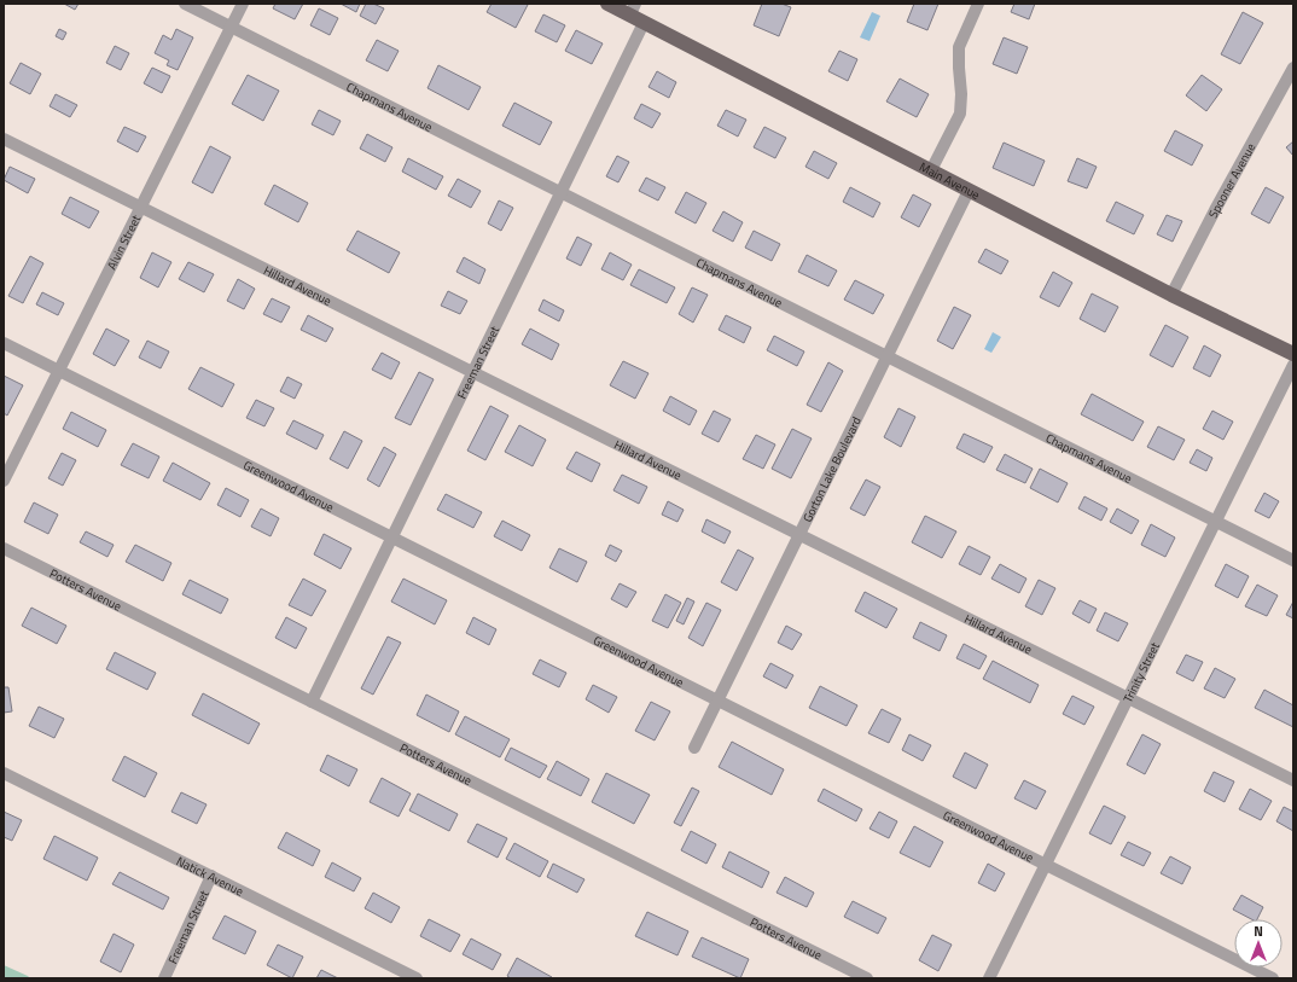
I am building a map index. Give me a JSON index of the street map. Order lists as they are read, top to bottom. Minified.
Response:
{"streets":{"main road":["Main Avenue"],"street":["Chapmans Avenue","Spooner Avenue","Alvin Street","Hillard Avenue","Freeman Street","Gorton Lake Boulevard","Greenwood Avenue","Potters Avenue","Trinity Street","Natick Avenue"]},"crossings":[["Chapmans Avenue","Alvin Street"],["Chapmans Avenue","Freeman Street"],["Chapmans Avenue","Gorton Lake Boulevard"],["Chapmans Avenue","Trinity Street"],["Main Avenue","Spooner Avenue"],["Main Avenue","Freeman Street"],["Main Avenue","Gorton Lake Boulevard"],["Alvin Street","Hillard Avenue"],["Alvin Street","Greenwood Avenue"],["Hillard Avenue","Freeman Street"],["Hillard Avenue","Gorton Lake Boulevard"],["Hillard Avenue","Trinity Street"],["Freeman Street","Greenwood Avenue"],["Freeman Street","Potters Avenue"],["Freeman Street","Natick Avenue"],["Gorton Lake Boulevard","Greenwood Avenue"],["Greenwood Avenue","Trinity Street"]],"north":"top"}
